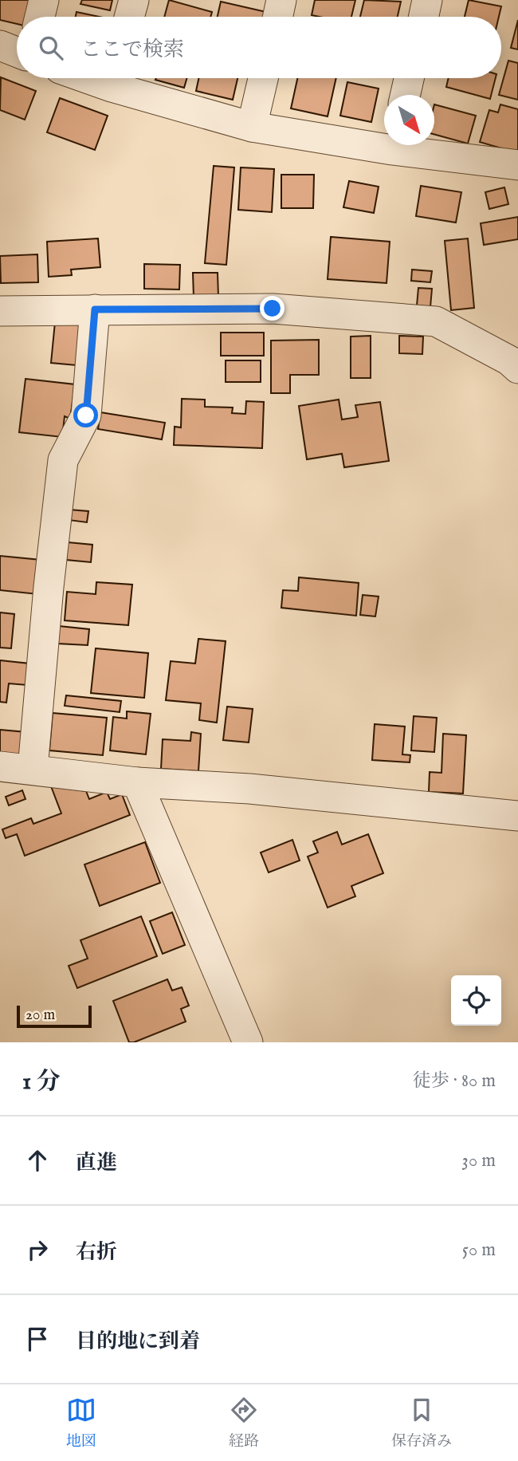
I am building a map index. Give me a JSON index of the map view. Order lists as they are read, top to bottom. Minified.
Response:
{"scale_bar":"20 m","north":"bottom right","page":{"search":"ここで検索","scale":"20 m","heading":["1 分","徒歩 · 80 m"],"list":[["直進","30 m"],["右折","50 m"],"目的地に到着"],"nav":["地図","経路","保存済み"]}}
